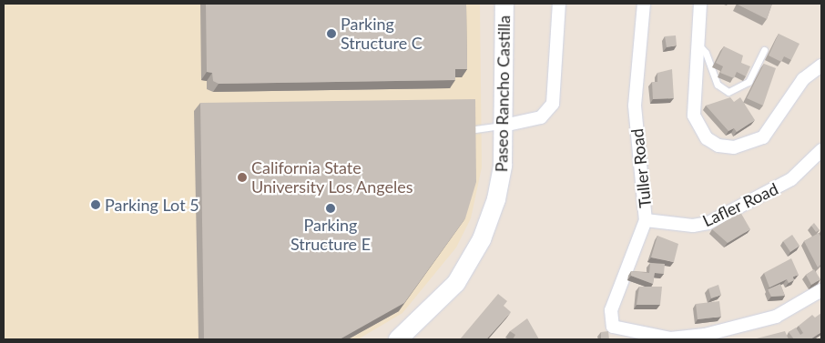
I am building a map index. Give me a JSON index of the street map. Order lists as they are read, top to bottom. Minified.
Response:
{"streets":{"street":["Paseo Rancho Castilla","Tuller Road","Lafler Road"]},"crossings":[["Tuller Road","Lafler Road"]],"places":["Parking Structure C","California State University Los Angeles","Parking Lot 5","Parking Structure E"]}
